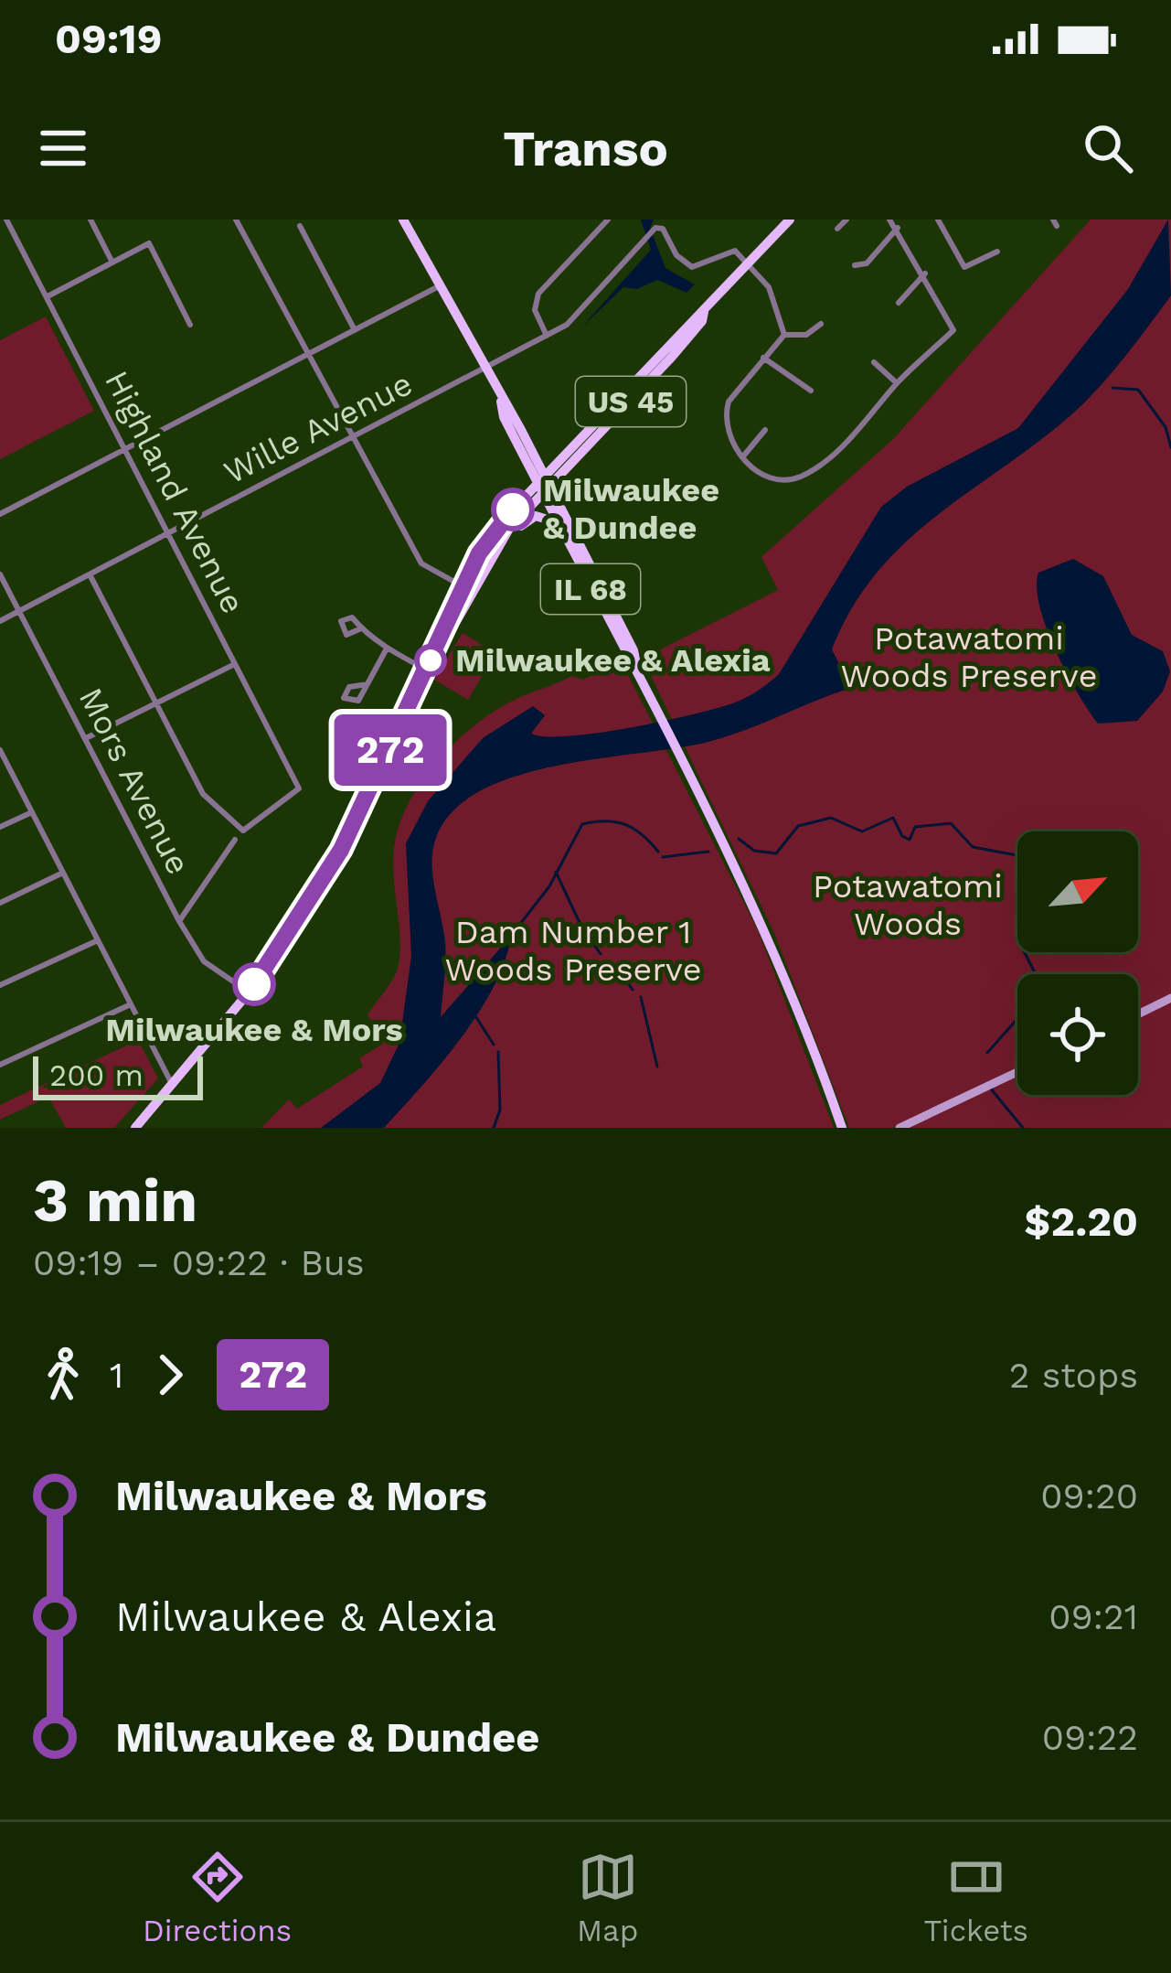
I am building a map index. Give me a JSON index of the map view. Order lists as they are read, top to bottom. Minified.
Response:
{"streets":{"main road":["US 45","IL 68"],"street":["Wille Avenue","Highland Avenue","Mors Avenue"]},"crossings":[["US 45","Wille Avenue"],["US 45","IL 68"],["US 45","Mors Avenue"],["Wille Avenue","Highland Avenue"],["Wille Avenue","IL 68"],["Wille Avenue","Mors Avenue"]],"parks":["Potawatomi Woods Preserve","Potawatomi Woods","Dam Number 1 Woods Preserve"],"places":["Milwaukee & Dundee","Milwaukee & Alexia","Milwaukee & Mors"],"lines":["bus line 272"],"scale_bar":"200 m","north":"top right","page":{"status":"09:19","header":"Transo","on_map":"272","scale":"200 m","heading":["3 min","09:19 – 09:22 · Bus","$2.20"],"legs":["1","272","2 stops"],"list":[{"name":"Milwaukee & Mors","value":"09:20"},{"name":"Milwaukee & Alexia","value":"09:21"},{"name":"Milwaukee & Dundee","value":"09:22"}],"tabs":["Directions","Map","Tickets"]}}
